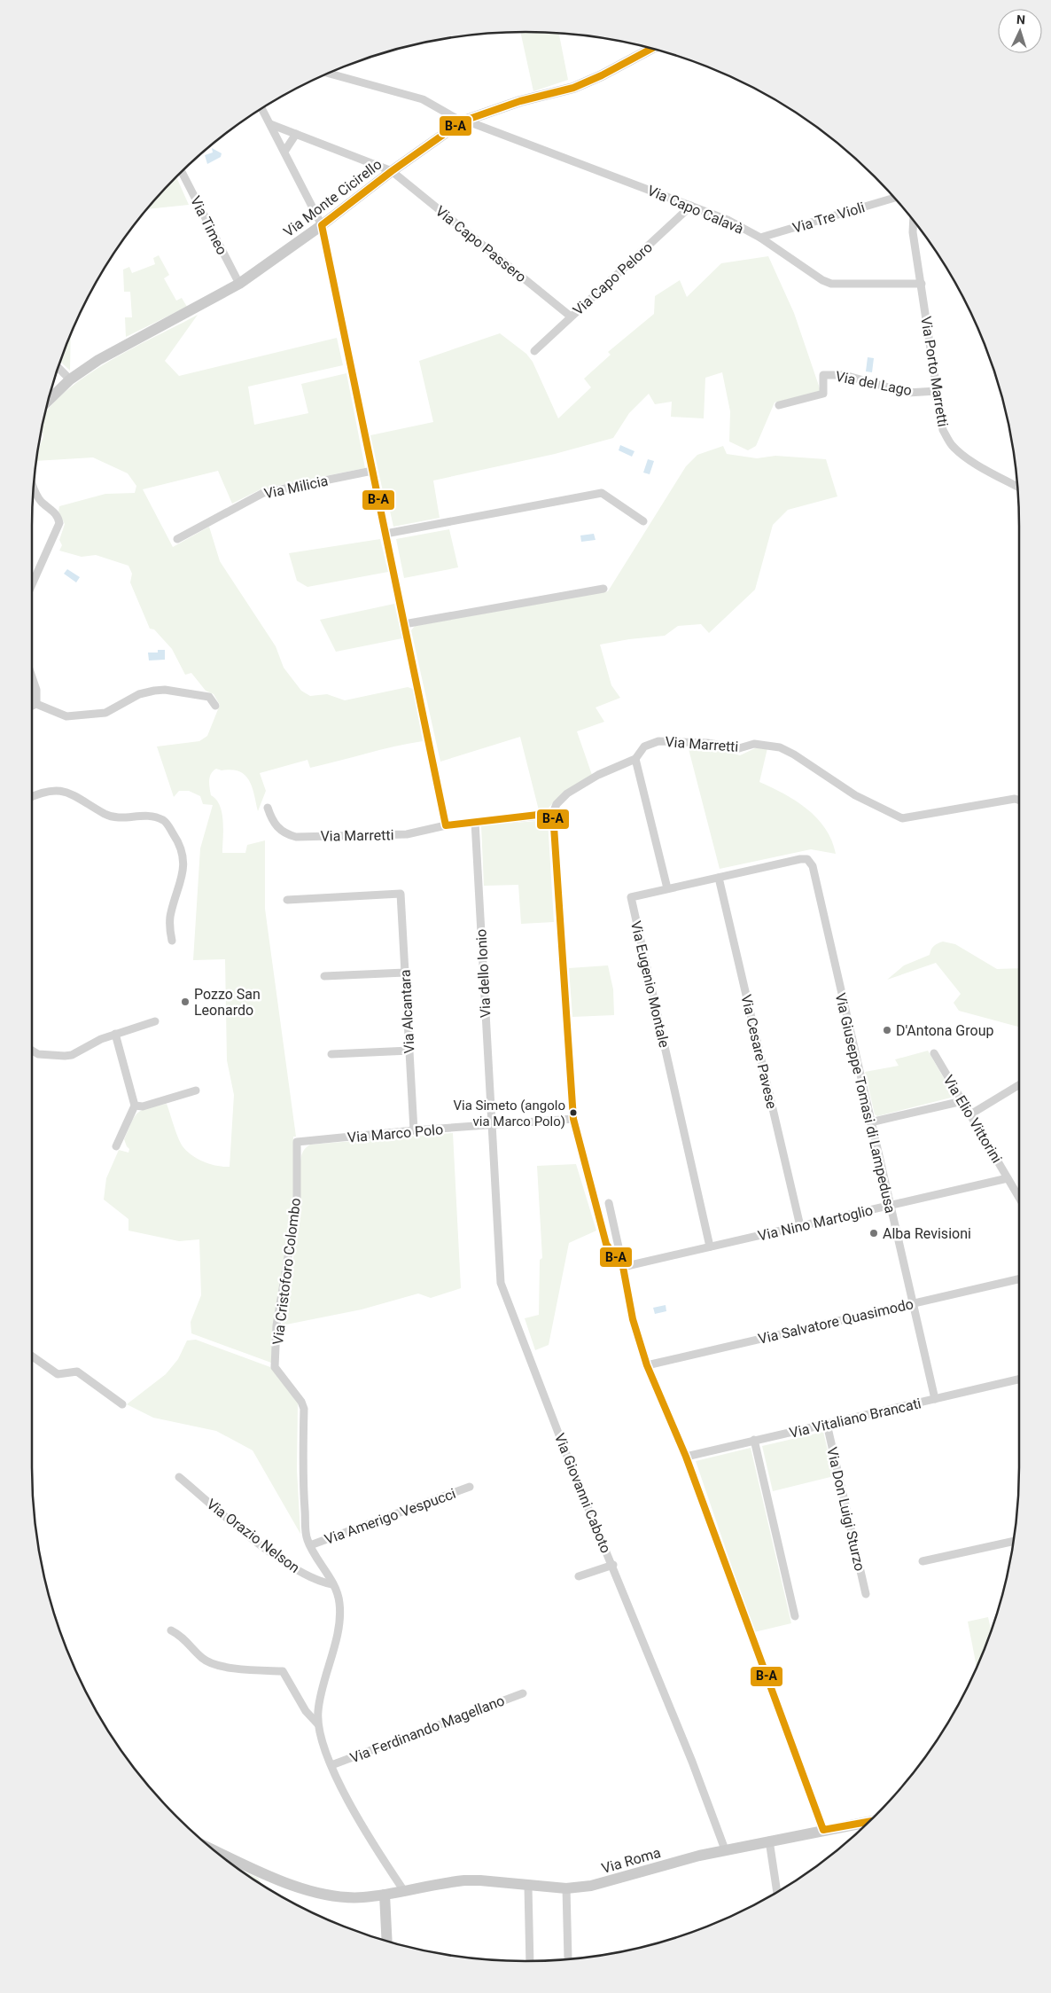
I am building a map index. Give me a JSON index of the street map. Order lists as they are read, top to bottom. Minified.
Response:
{"streets":{"main road":["Via Monte Cicirello","Via Roma"],"street":["Via Capo Calavà","Via Tre Violi","Via Timeo","Via Capo Passero","Via Capo Peloro","Via Porto Marretti","Via del Lago","Via Milicia","Via Marretti","Via dello Ionio","Via Eugenio Montale","Via Alcantara","Via Cesare Pavese","Via Giuseppe Tomasi di Lampedusa","Via Elio Vittorini","Via Marco Polo","Via Nino Martoglio","Via Cristoforo Colombo","Via Salvatore Quasimodo","Via Vitaliano Brancati","Via Giovanni Caboto","Via Don Luigi Sturzo","Via Amerigo Vespucci","Via Orazio Nelson","Via Ferdinando Magellano"]},"crossings":[["Via Monte Cicirello","Via Capo Calavà"],["Via Monte Cicirello","Via Timeo"],["Via Monte Cicirello","Via Capo Passero"],["Via Capo Calavà","Via Tre Violi"],["Via Capo Calavà","Via Capo Peloro"],["Via Capo Calavà","Via Porto Marretti"],["Via Capo Passero","Via Capo Peloro"],["Via Porto Marretti","Via del Lago"],["Via Marretti","Via dello Ionio"],["Via dello Ionio","Via Marco Polo"],["Via dello Ionio","Via Giovanni Caboto"],["Via Eugenio Montale","Via Cesare Pavese"],["Via Eugenio Montale","Via Giuseppe Tomasi di Lampedusa"],["Via Eugenio Montale","Via Nino Martoglio"],["Via Alcantara","Via Marco Polo"],["Via Cesare Pavese","Via Nino Martoglio"],["Via Giuseppe Tomasi di Lampedusa","Via Nino Martoglio"],["Via Giuseppe Tomasi di Lampedusa","Via Salvatore Quasimodo"],["Via Giuseppe Tomasi di Lampedusa","Via Vitaliano Brancati"],["Via Elio Vittorini","Via Nino Martoglio"],["Via Marco Polo","Via Cristoforo Colombo"],["Via Marco Polo","Via Giovanni Caboto"],["Via Cristoforo Colombo","Via Amerigo Vespucci"],["Via Cristoforo Colombo","Via Orazio Nelson"],["Via Cristoforo Colombo","Via Ferdinando Magellano"],["Via Cristoforo Colombo","Via Roma"],["Via Vitaliano Brancati","Via Don Luigi Sturzo"],["Via Giovanni Caboto","Via Roma"]],"places":["Pozzo San Leonardo","D'Antona Group","Via Simeto (angolo via Marco Polo)","Alba Revisioni"],"lines":["transit line B-A"],"north":"top"}
